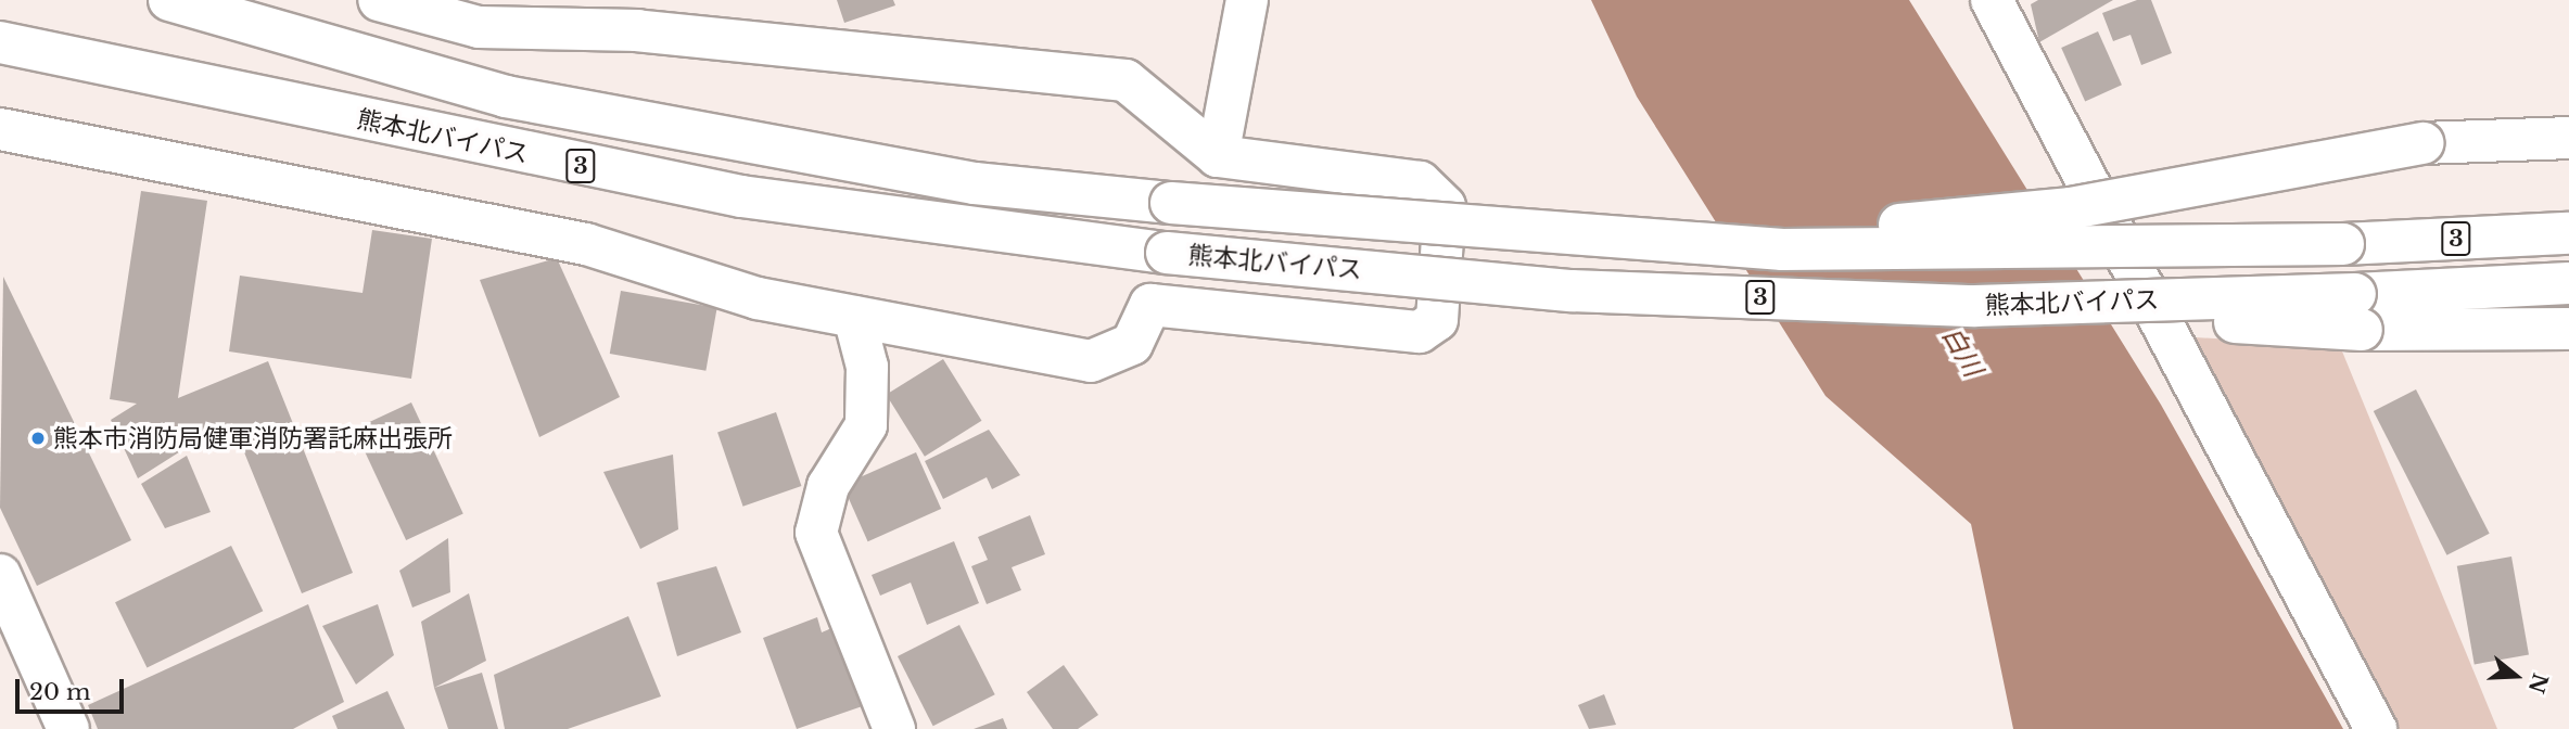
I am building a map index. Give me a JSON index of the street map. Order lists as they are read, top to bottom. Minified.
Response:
{"streets":{"main road":["熊本北バイパス","3"]},"crossings":[["熊本北バイパス","3"]],"water":["白川"],"places":["熊本市消防局健軍消防署託麻出張所"],"scale_bar":"20 m","north":"right"}
